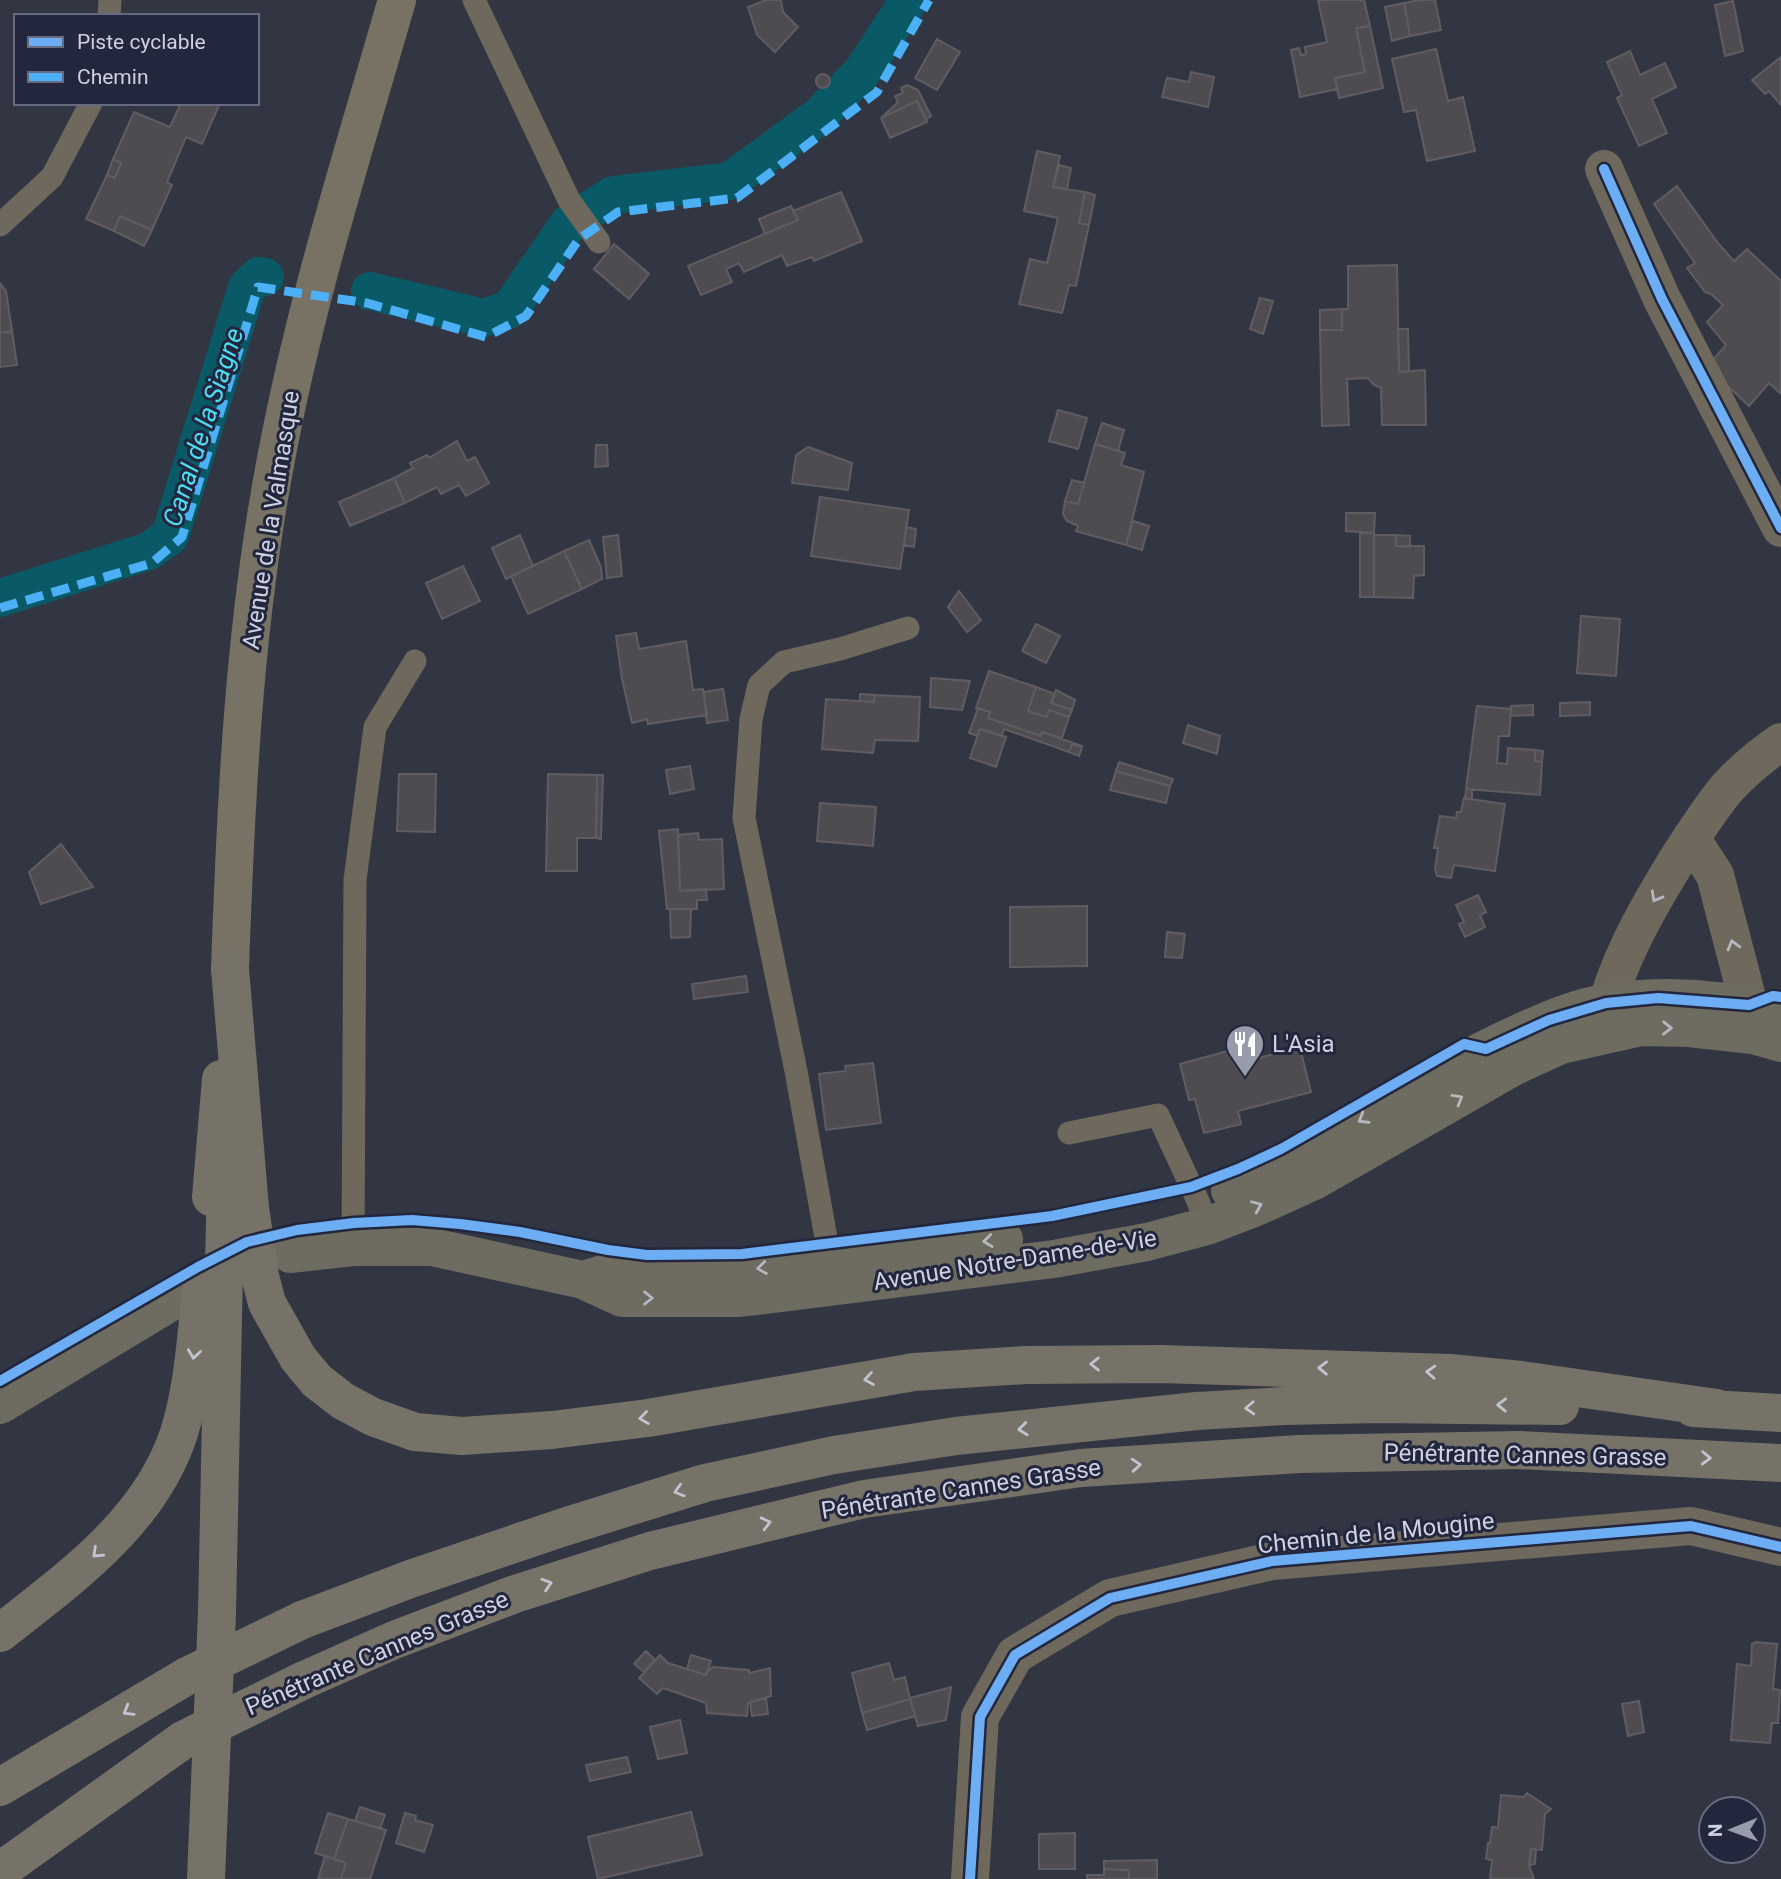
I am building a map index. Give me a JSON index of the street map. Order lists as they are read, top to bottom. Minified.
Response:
{"streets":{"highway":["Pénétrante Cannes Grasse"],"main road":["Avenue de la Valmasque","Avenue Notre-Dame-de-Vie"],"street":["Chemin de la Mougine"]},"water":["Canal de la Siagne"],"places":{"restaurant":["L'Asia"]},"legend":["Piste cyclable","Chemin"],"north":"left"}
